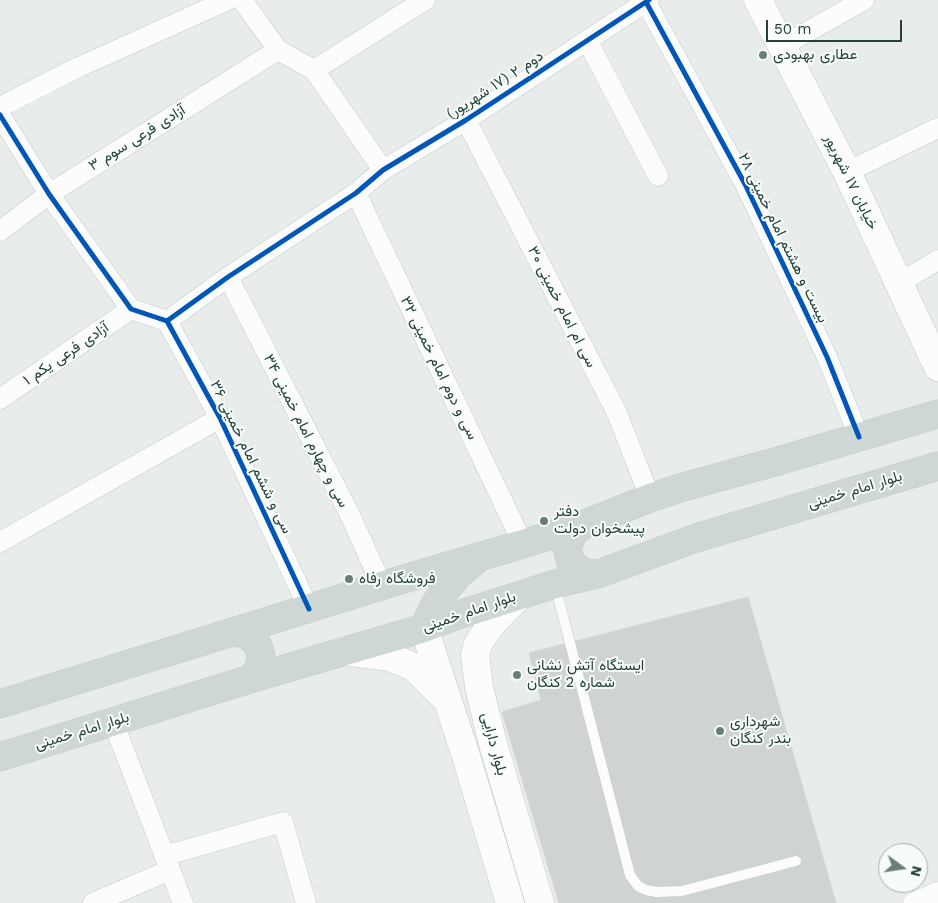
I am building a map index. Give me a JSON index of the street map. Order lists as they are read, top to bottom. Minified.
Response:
{"streets":{"main road":["خیابان ۱۷ شهریور","بلوار امام خمینی","بلوار دارایی"],"street":["دوم ۲ (۱۷ شهریور)","آزادی فرعی سوم ۳","بیست و هشتم امام خمینی ۲۸","سی ام امام خمینی ۳۰","آزادی فرعی یکم ۱","سی و دوم امام خمینی ۳۲","سی و چهارم امام خمینی ۳۴","سی و ششم امام خمینی ۳۶"]},"crossings":[["دوم ۲ (۱۷ شهریور)","بیست و هشتم امام خمینی ۲۸"],["دوم ۲ (۱۷ شهریور)","سی ام امام خمینی ۳۰"],["دوم ۲ (۱۷ شهریور)","سی و دوم امام خمینی ۳۲"],["دوم ۲ (۱۷ شهریور)","سی و چهارم امام خمینی ۳۴"],["دوم ۲ (۱۷ شهریور)","سی و ششم امام خمینی ۳۶"],["بلوار امام خمینی","بلوار دارایی"]],"places":["عطاری بهبودی","دفتر پیشخوان دولت","فروشگاه رفاه","ایستگاه آتش نشانی شماره 2 کنگان","شهرداری بندر کنگان"],"scale_bar":"50 m","north":"right"}
